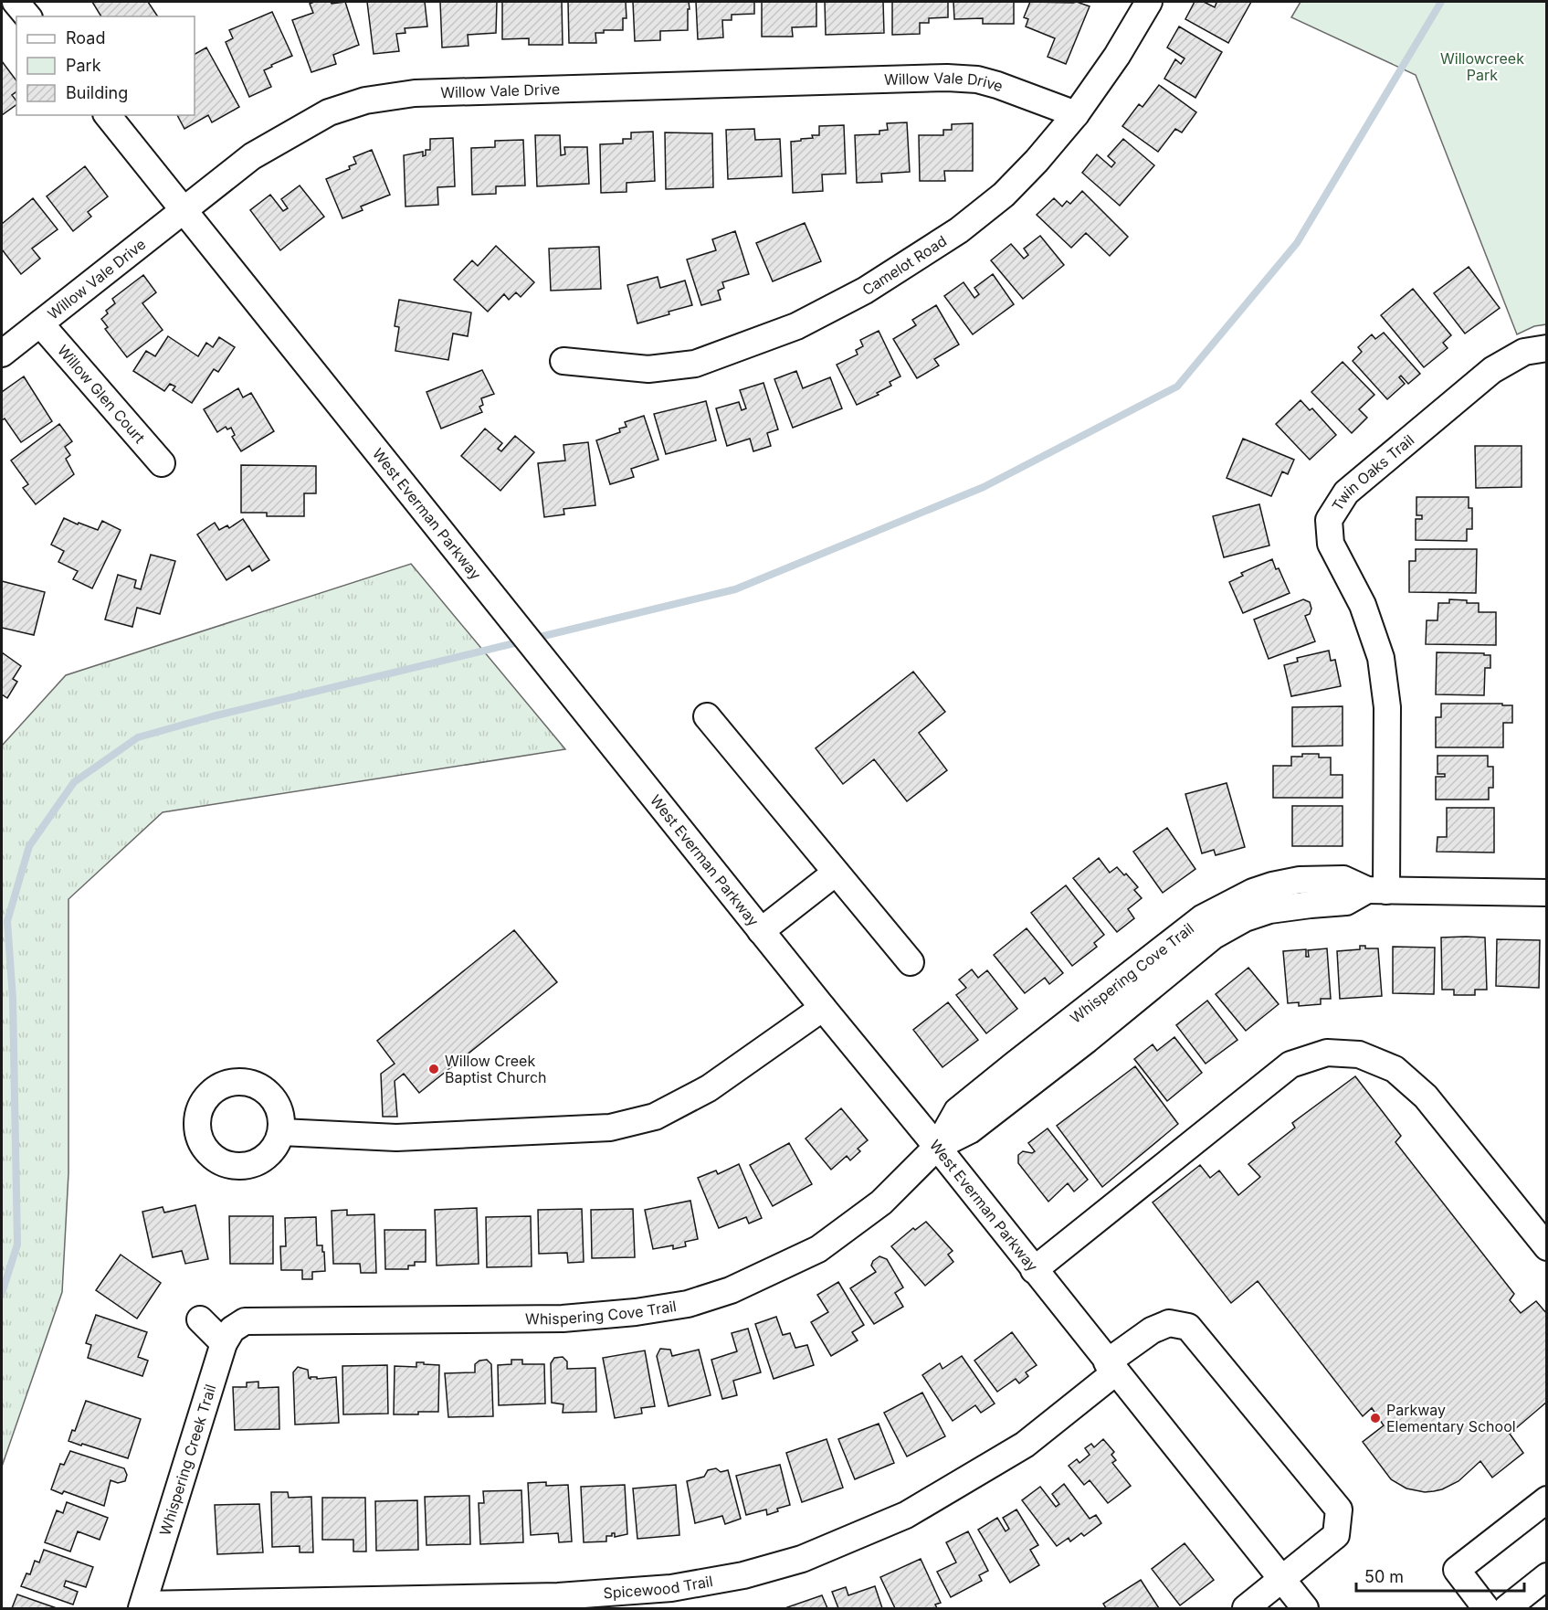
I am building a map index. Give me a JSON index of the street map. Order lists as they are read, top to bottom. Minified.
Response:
{"streets":{"street":["Willow Vale Drive","Camelot Road","Willow Glen Court","Twin Oaks Trail","West Everman Parkway","Whispering Cove Trail","Whispering Creek Trail","Spicewood Trail"]},"crossings":[["Willow Vale Drive","Camelot Road"],["Willow Vale Drive","Willow Glen Court"],["Willow Vale Drive","West Everman Parkway"],["Twin Oaks Trail","Whispering Cove Trail"],["West Everman Parkway","Whispering Cove Trail"],["West Everman Parkway","Spicewood Trail"],["Whispering Cove Trail","Whispering Creek Trail"],["Whispering Creek Trail","Spicewood Trail"]],"parks":["Willowcreek Park"],"places":["Willow Creek Baptist Church","Parkway Elementary School"],"legend":["Road","Park","Building"],"scale_bar":"50 m"}
